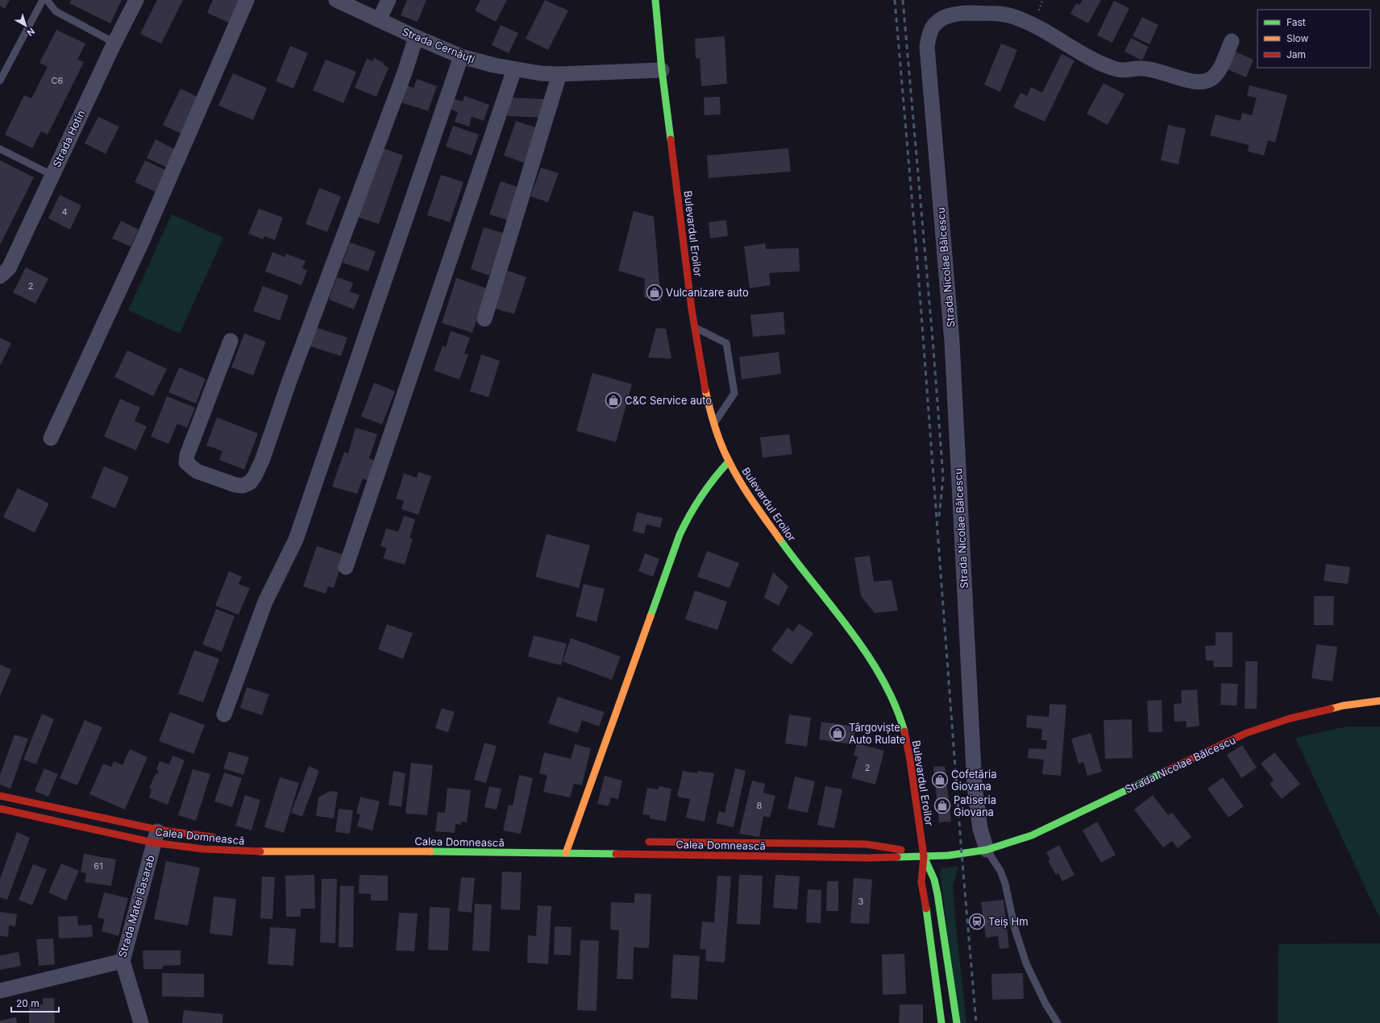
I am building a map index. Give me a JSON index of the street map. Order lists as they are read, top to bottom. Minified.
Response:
{"streets":{"main road":["Bulevardul Eroilor","Strada Nicolae Bălcescu","Calea Domnească"],"street":["Strada Cernăuți","Strada Hotin","Strada Matei Basarab"]},"crossings":[["Strada Cernăuți","Bulevardul Eroilor"],["Bulevardul Eroilor","Strada Nicolae Bălcescu"],["Bulevardul Eroilor","Calea Domnească"],["Strada Nicolae Bălcescu","Calea Domnească"],["Calea Domnească","Strada Matei Basarab"]],"places":{"shop":["Vulcanizare auto","C&C Service auto","Târgoviște Auto Rulate","Cofetăria Giovana","Patiseria Giovana"],"station":["Teiș Hm"]},"house_numbers":["C6","4","2","2","8","61","3"],"legend":["Fast","Slow","Jam"],"scale_bar":"20 m","north":"bottom right"}
